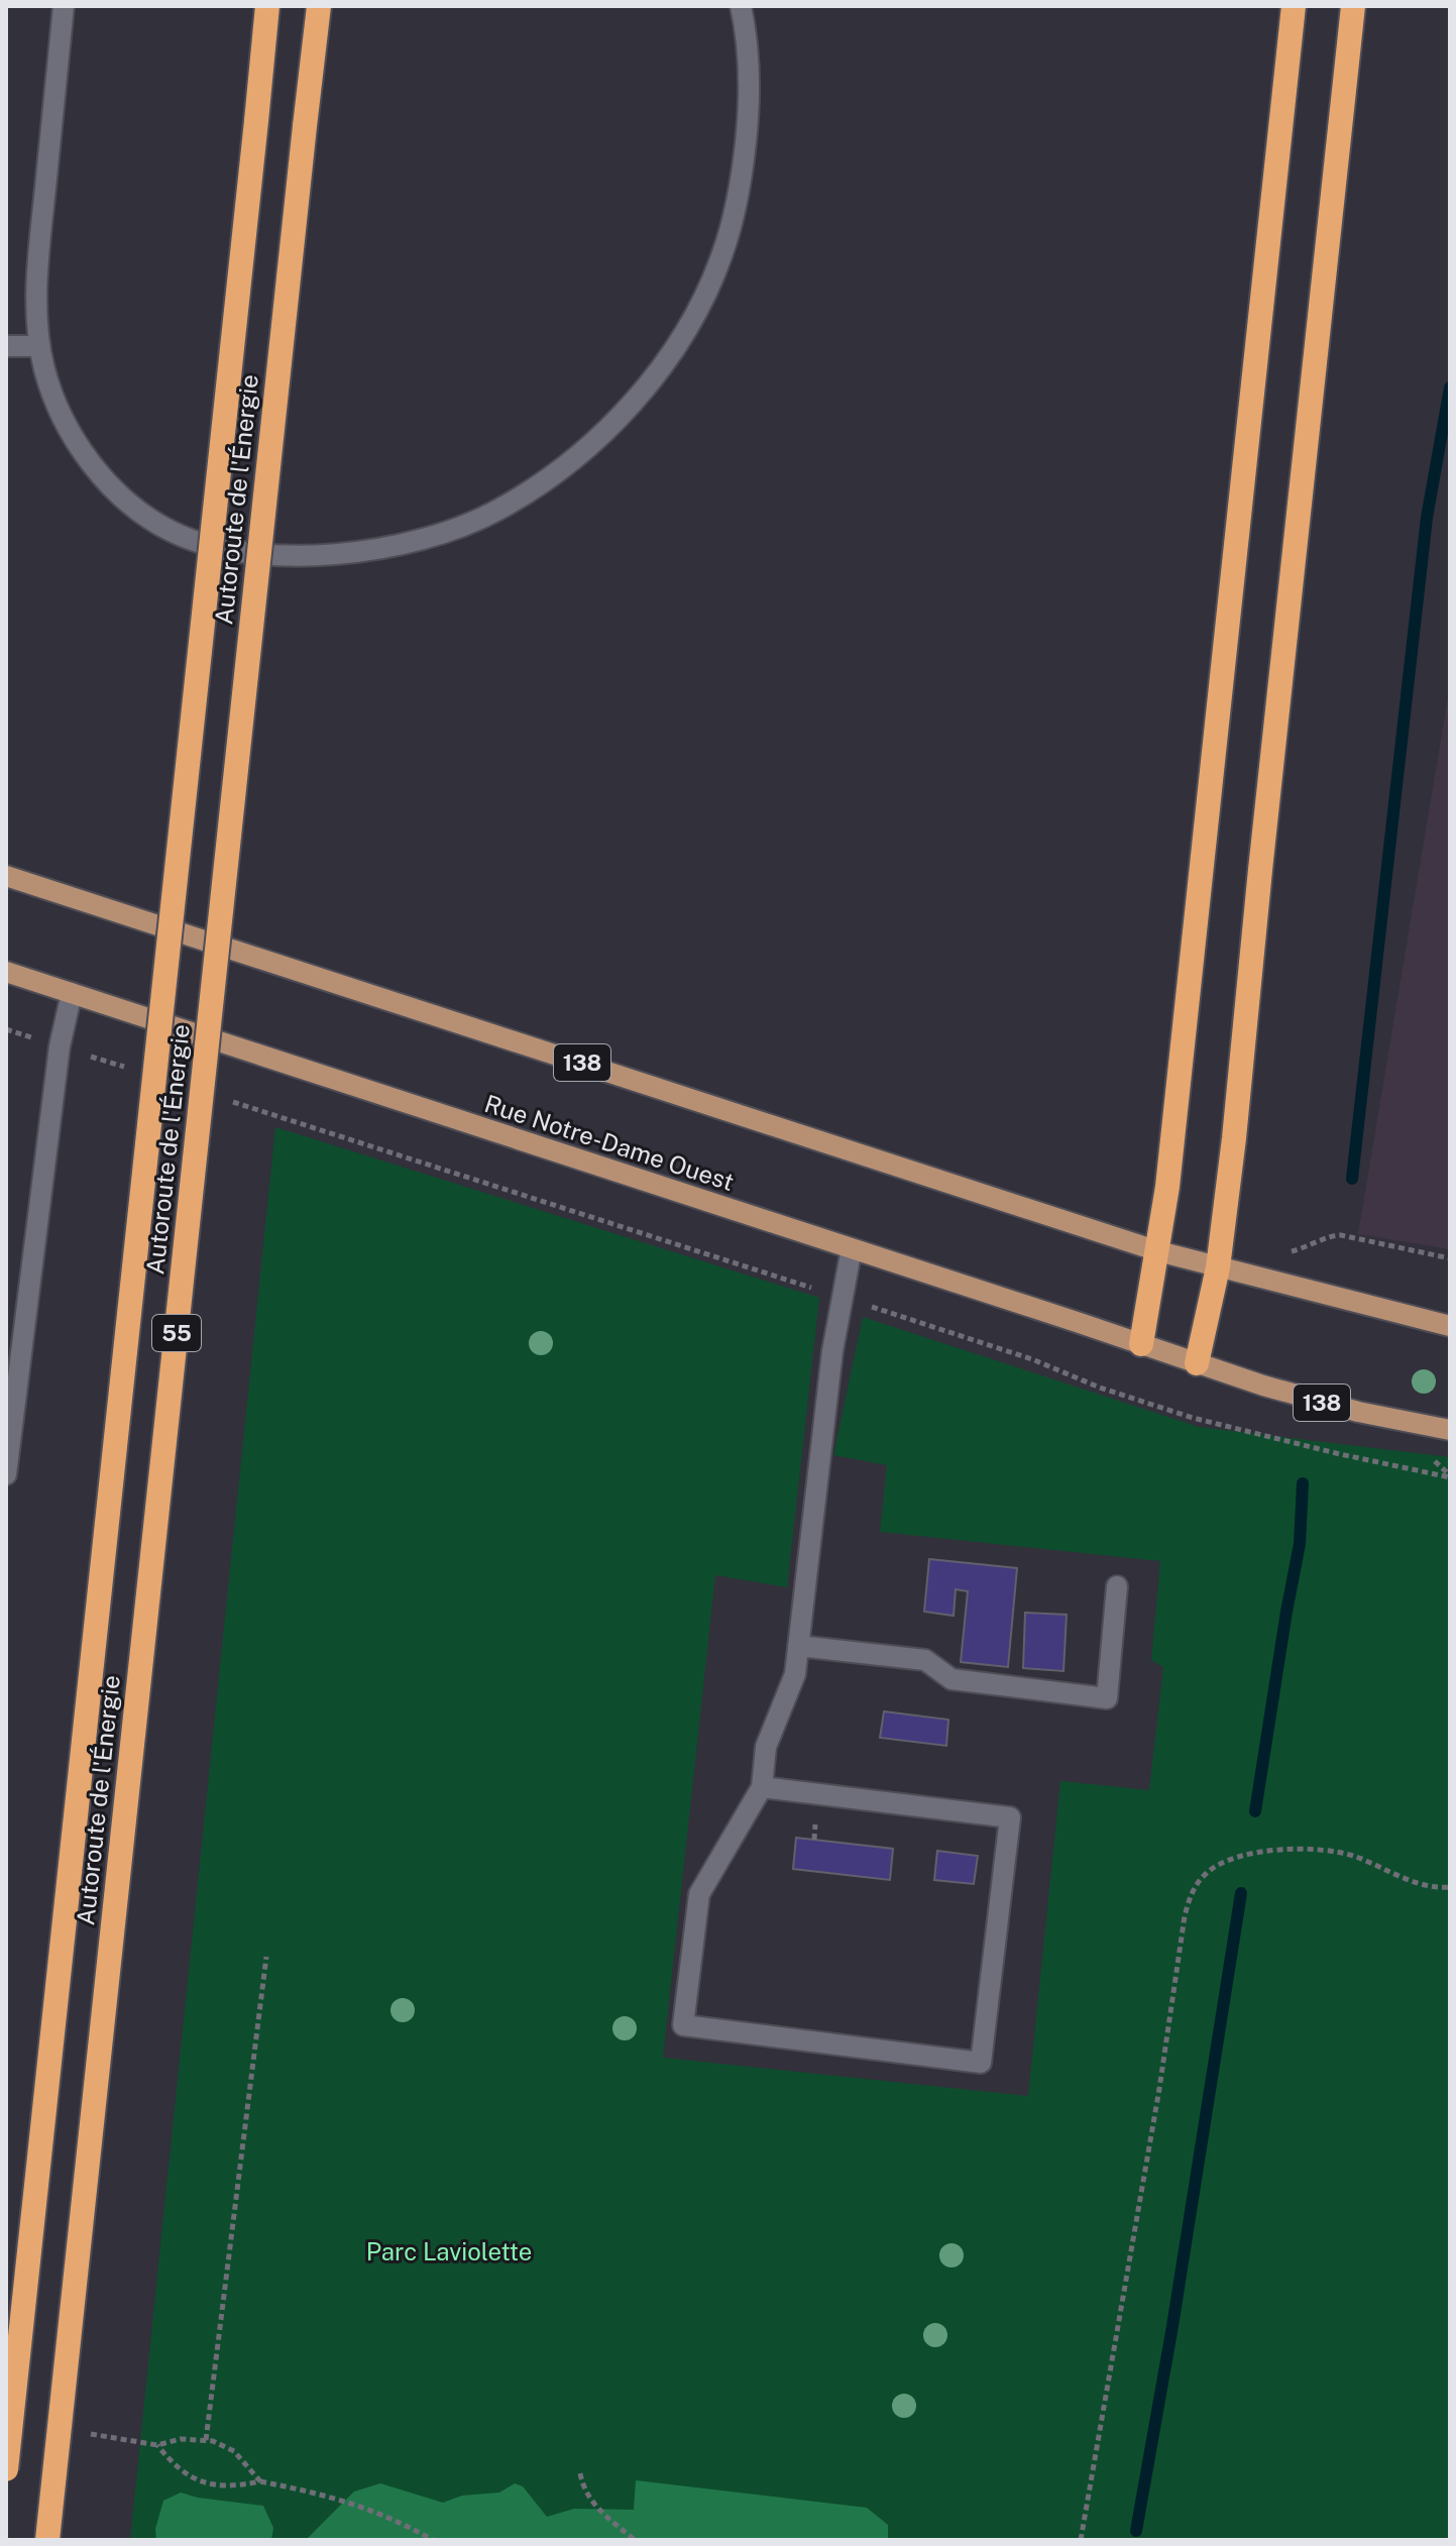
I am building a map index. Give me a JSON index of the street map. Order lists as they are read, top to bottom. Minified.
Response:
{"streets":{"highway":["Autoroute de l'Énergie","55"],"main road":["138","Rue Notre-Dame Ouest"]},"crossings":[["138","Rue Notre-Dame Ouest"]],"parks":["Parc Laviolette"]}
